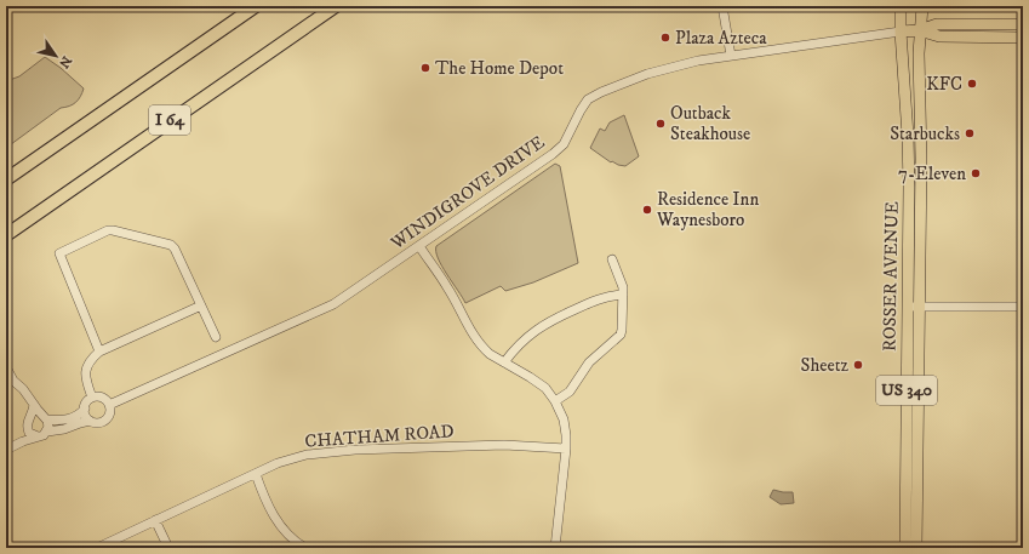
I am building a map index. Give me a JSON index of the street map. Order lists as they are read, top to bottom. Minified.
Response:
{"streets":{"highway":["I 64"],"main road":["ROSSER AVENUE","US 340"],"street":["WINDIGROVE DRIVE","CHATHAM ROAD"]},"crossings":[["WINDIGROVE DRIVE","ROSSER AVENUE"]],"places":["Plaza Azteca","The Home Depot","KFC","Outback Steakhouse","Starbucks","7-Eleven","Residence Inn Waynesboro","Sheetz"],"north":"bottom right"}
